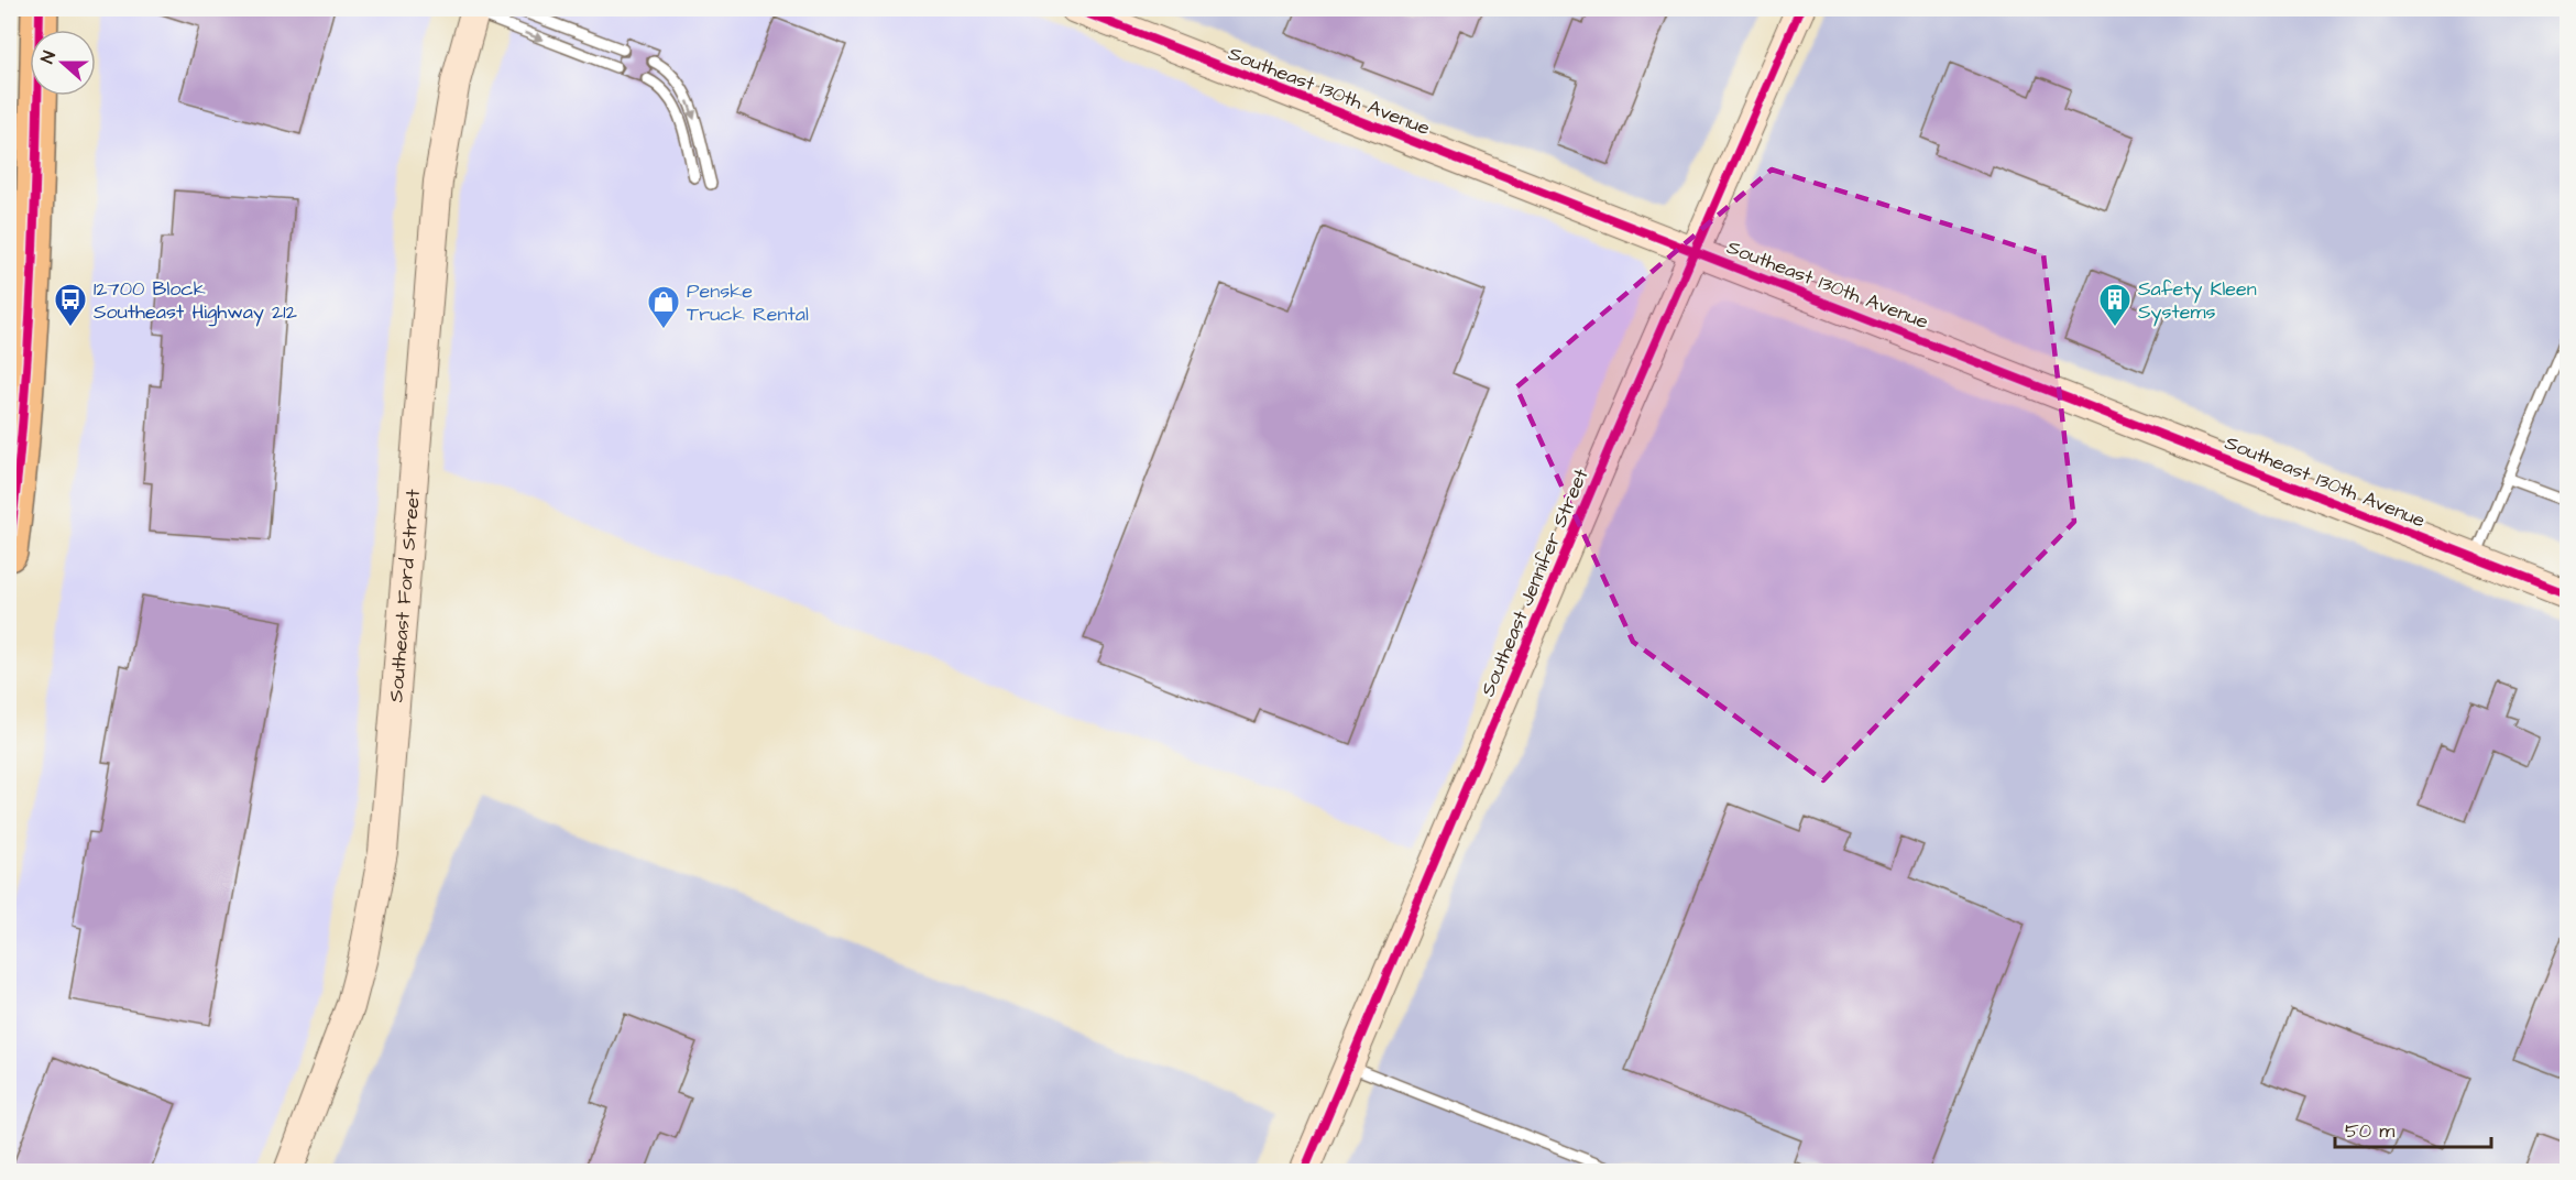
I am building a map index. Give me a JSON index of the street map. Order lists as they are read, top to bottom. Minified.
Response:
{"streets":{"street":["Southeast 130th Avenue","Southeast Jennifer Street","Southeast Ford Street"]},"crossings":[["Southeast 130th Avenue","Southeast Jennifer Street"]],"places":{"bus stop":["12700 Block Southeast Highway 212"],"building":["Safety Kleen Systems"],"shop":["Penske Truck Rental"]},"scale_bar":"50 m","north":"left"}
